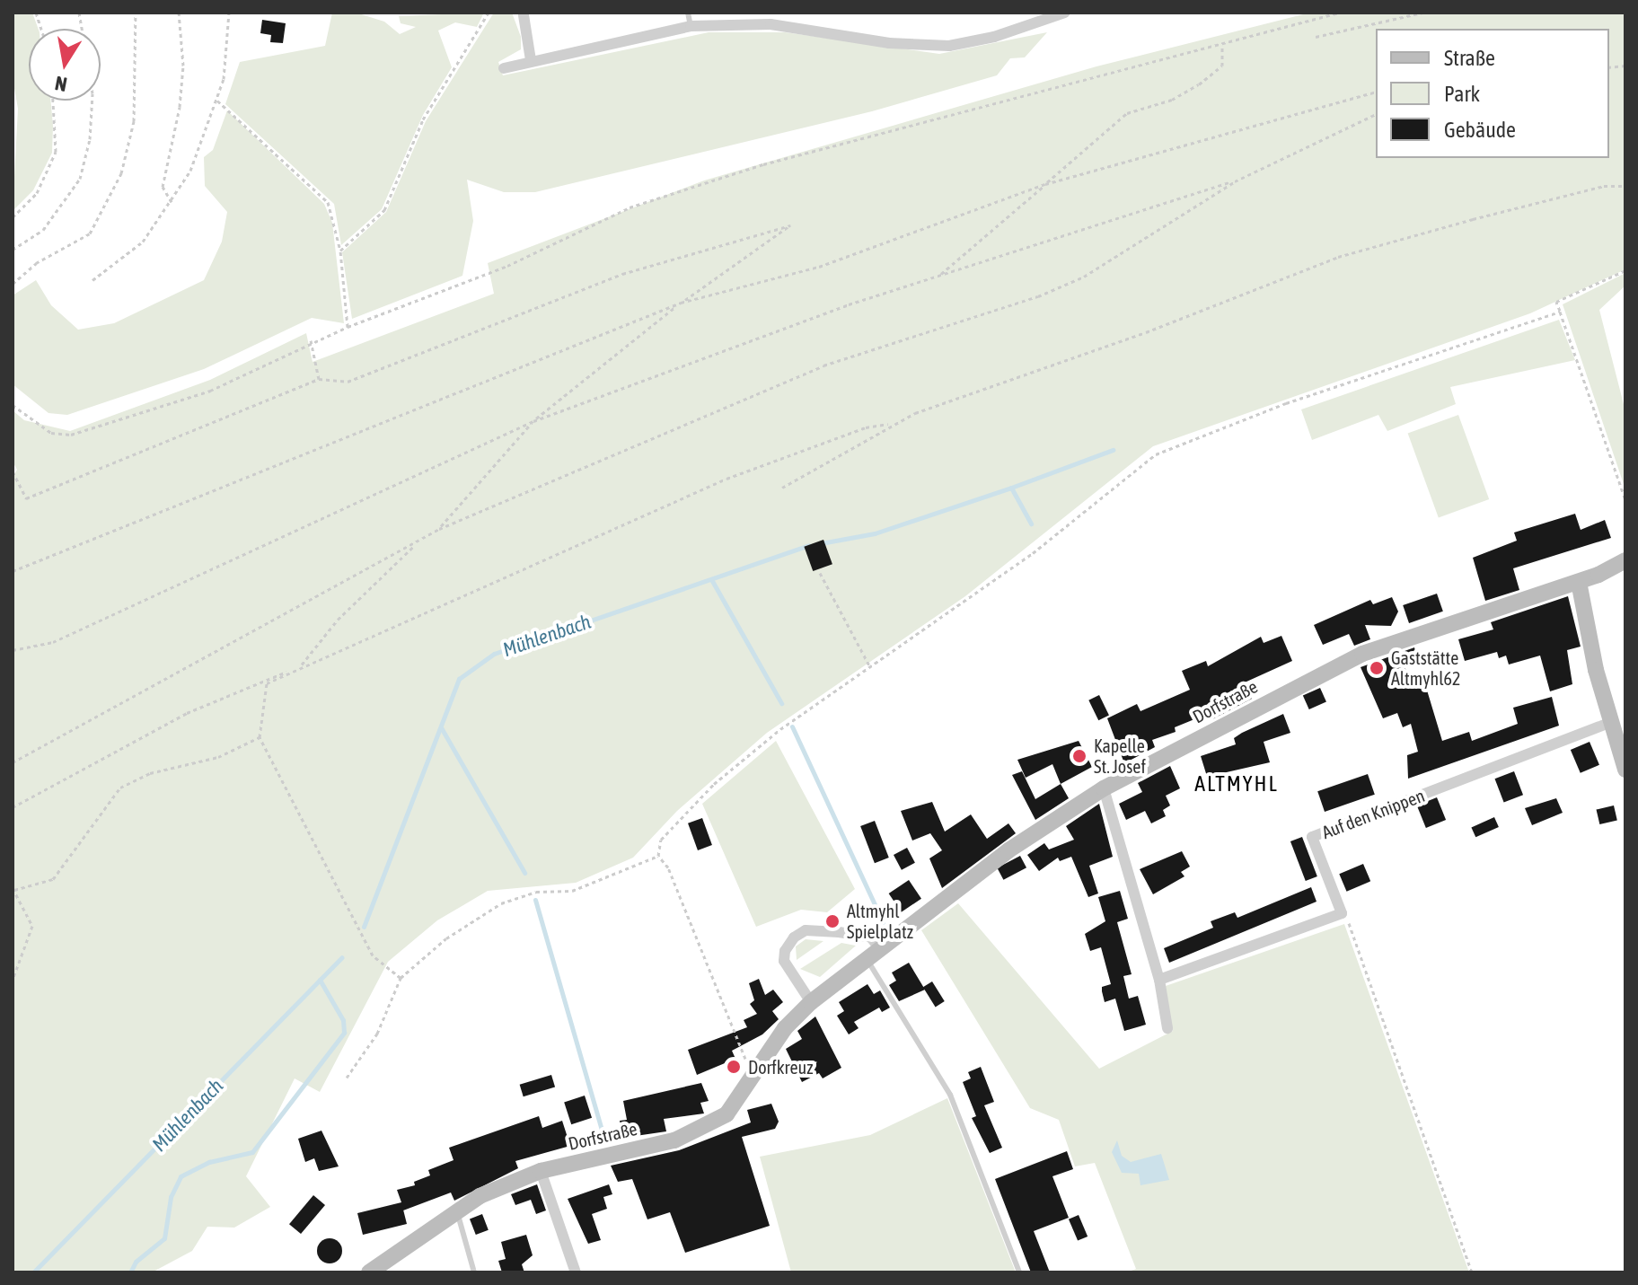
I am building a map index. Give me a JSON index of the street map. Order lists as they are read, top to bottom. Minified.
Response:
{"streets":{"main road":["Dorfstraße"],"street":["Auf den Knippen"]},"districts":["ALTMYHL"],"water":["Mühlenbach"],"places":["Gaststätte Altmyhl62","Kapelle St. Josef","Altmyhl Spielplatz","Dorfkreuz"],"legend":["Straße","Park","Gebäude"],"north":"bottom"}
